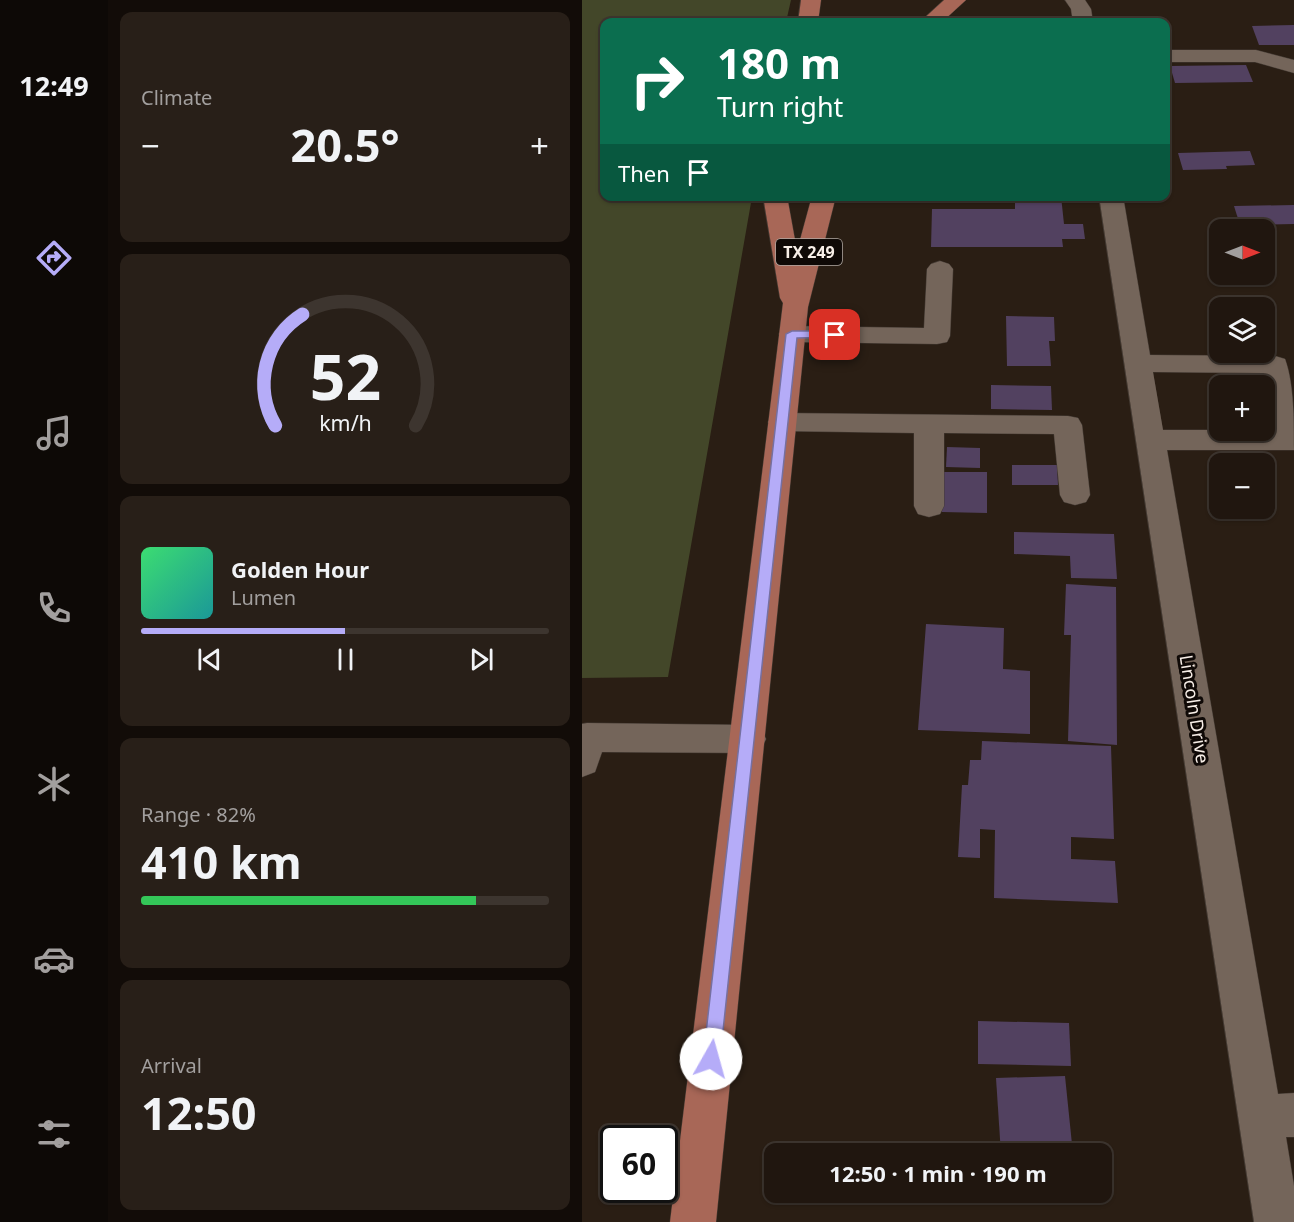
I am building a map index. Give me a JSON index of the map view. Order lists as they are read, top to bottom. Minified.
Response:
{"streets":{"main road":["TX 249"],"street":["Lincoln Drive"]},"north":"right","page":{"tabs":"12:49","tile":["Climate",["Range · 82%","410 km"],["Arrival","12:50"]],"turn":["180 m","Turn right"],"heat":["−","20.5°","+"],"then":"Then","map_buttons":["+","−"],"song":["Golden Hour","Lumen"],"limit":"60","trip":"12:50 · 1 min · 190 m","gauge":["52","km/h"]}}
